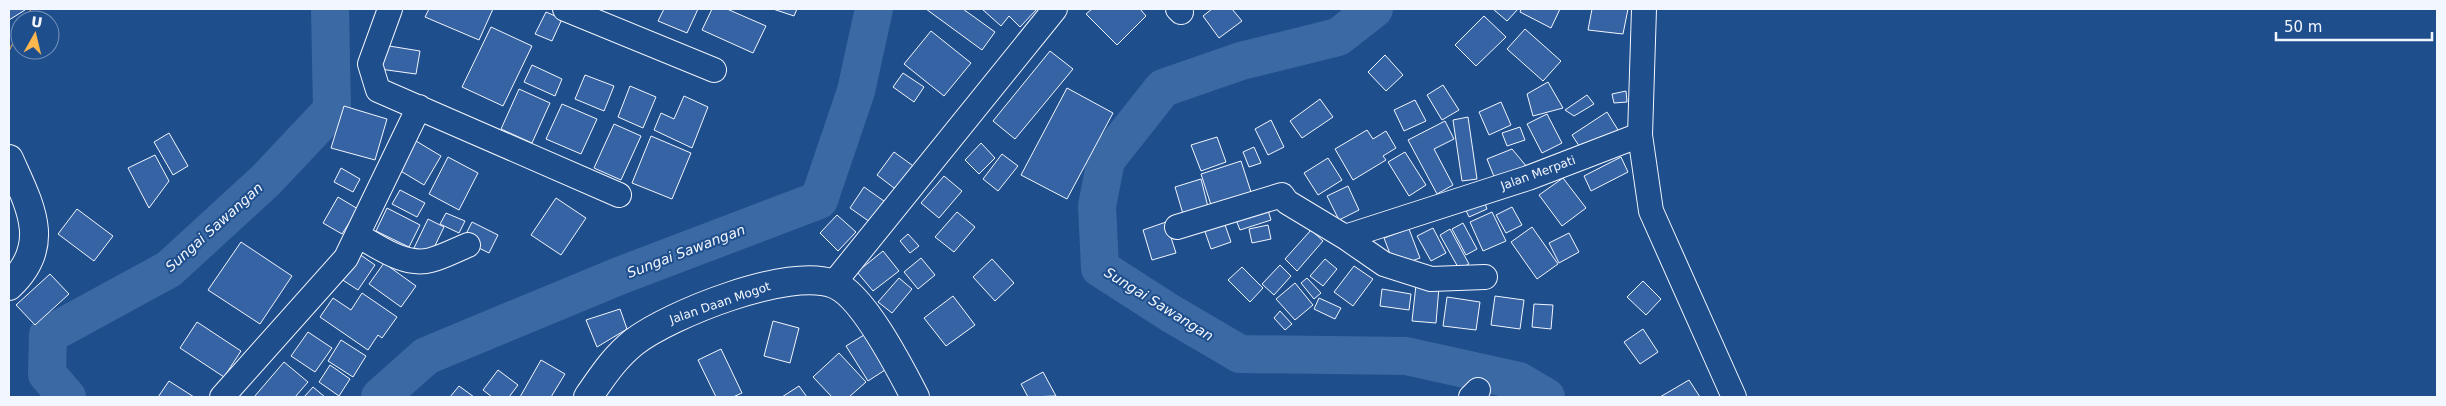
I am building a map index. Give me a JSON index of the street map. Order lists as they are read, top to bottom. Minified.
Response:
{"streets":{"main road":["Jalan Daan Mogot"],"street":["Jalan Merpati"]},"water":["Sungai Sawangan"],"scale_bar":"50 m","north":"top"}
